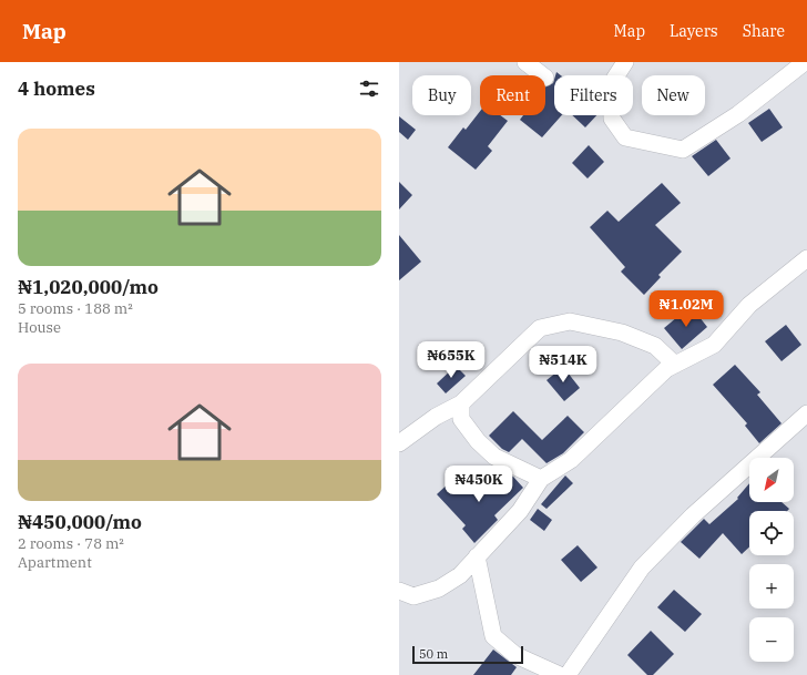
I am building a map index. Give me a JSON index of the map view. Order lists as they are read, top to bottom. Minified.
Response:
{"scale_bar":"50 m","north":"bottom left","page":{"header":"Map","nav":["Map","Layers","Share"],"heading":"4 homes","chip":["Buy","Rent","Filters","New"],"list":[{"name":"₦1,020,000/mo","note":"5 rooms · 188 m² · House"},{"name":"₦450,000/mo","note":"2 rooms · 78 m² · Apartment"}],"price":["₦1.02M","₦655K","₦514K","₦450K"],"map_buttons":["+","−"],"scale":"50 m"}}
